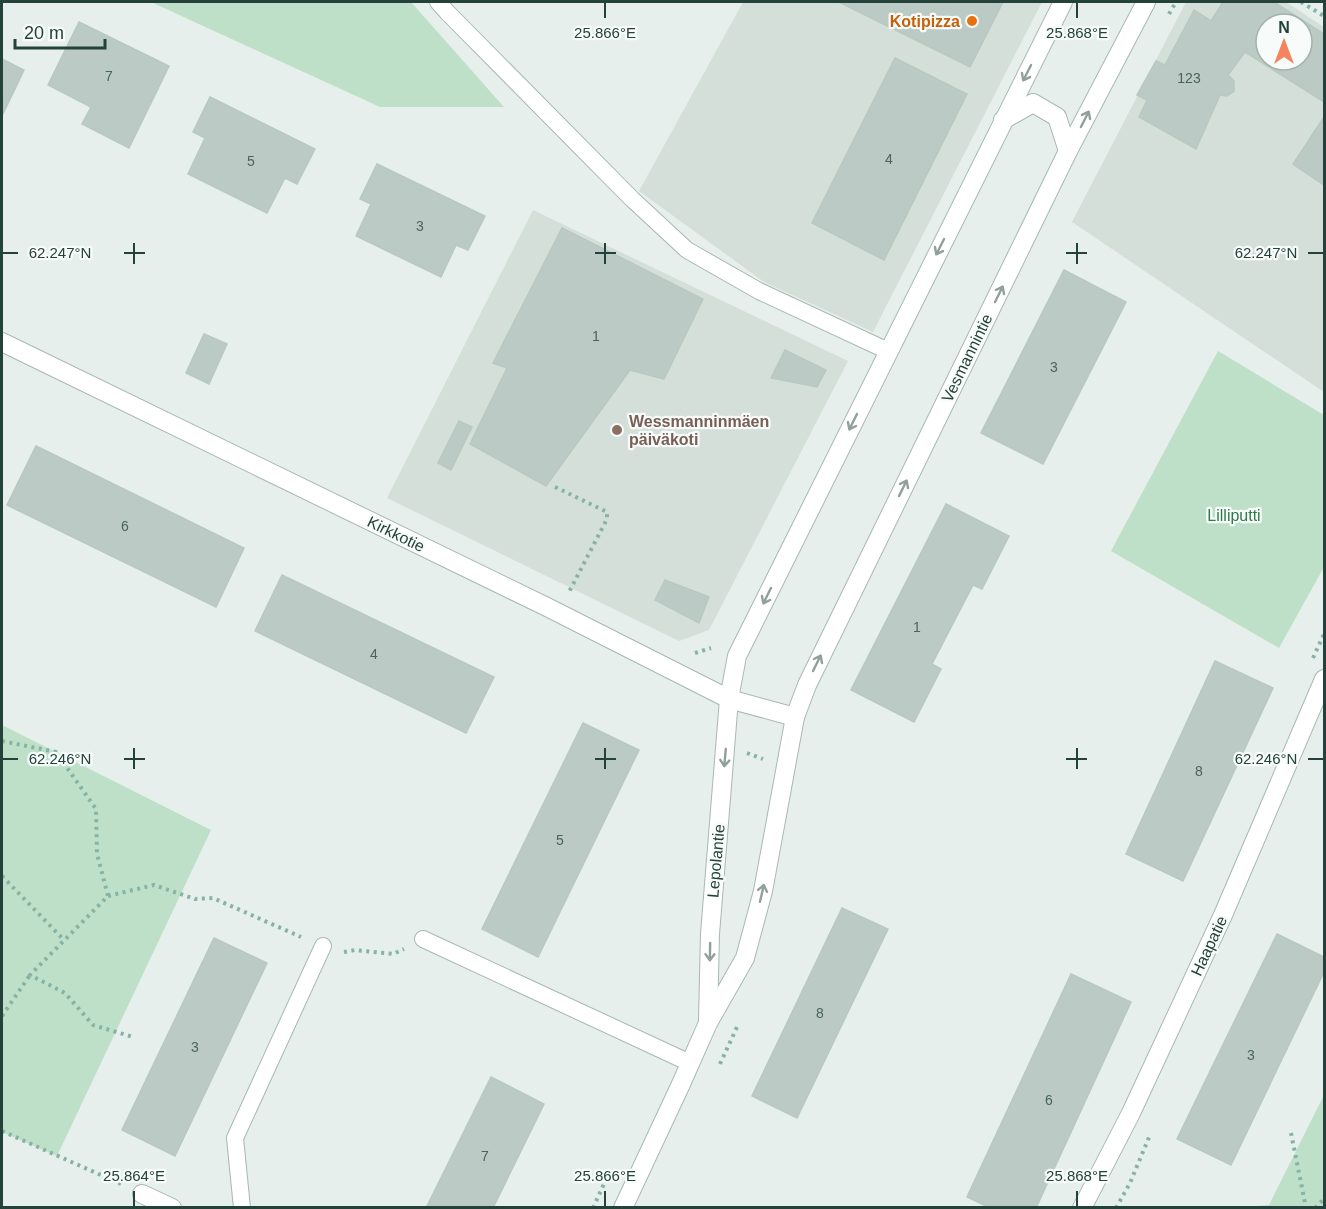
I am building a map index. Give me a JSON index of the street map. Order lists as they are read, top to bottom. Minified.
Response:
{"streets":{"street":["Vesmannintie","Kirkkotie","Lepolantie","Haapatie"]},"crossings":[["Vesmannintie","Kirkkotie"],["Vesmannintie","Lepolantie"],["Kirkkotie","Lepolantie"]],"parks":["Lilliputti"],"places":["Kotipizza","Wessmanninmäen päiväkoti"],"house_numbers":["7","123","4","5","3","1","3","6","1","4","8","5","8","3","3","6","7"],"scale_bar":"20 m","north":"top","coordinates":["25.866°E","25.868°E","62.247°N","62.246°N","25.864°E"]}
